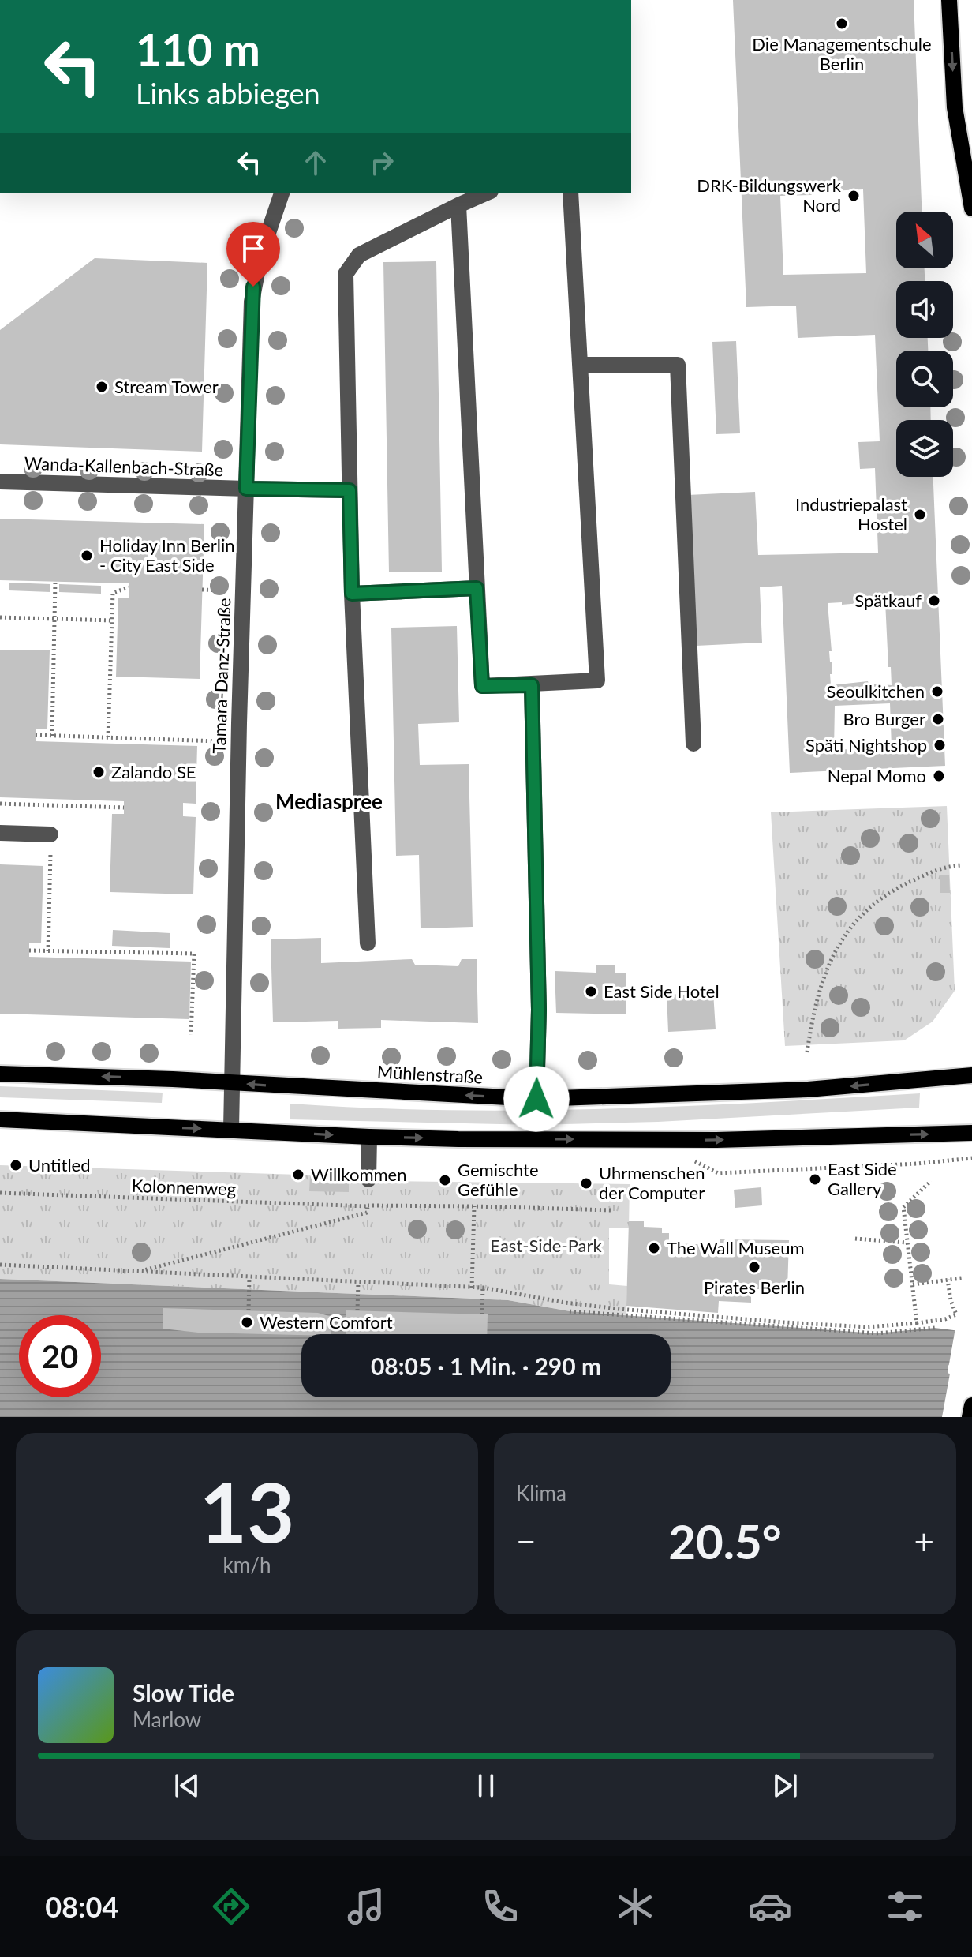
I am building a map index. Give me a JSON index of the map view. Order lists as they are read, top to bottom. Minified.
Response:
{"streets":{"main road":["Mühlenstraße"],"street":["Wanda-Kallenbach-Straße","Tamara-Danz-Straße"],"path":["Kolonnenweg"]},"crossings":[["Wanda-Kallenbach-Straße","Tamara-Danz-Straße"],["Tamara-Danz-Straße","Mühlenstraße"]],"districts":["Mediaspree"],"parks":["East-Side-Park"],"places":["Die Managementschule Berlin","DRK-Bildungswerk Nord","Stream Tower","Industriepalast Hostel","Holiday Inn Berlin - City East Side","Spätkauf","Seoulkitchen","Bro Burger","Späti Nightshop","Zalando SE","Nepal Momo","East Side Hotel","Untitled","Willkommen","East Side Gallery","Gemischte Gefühle","Uhrmenschen der Computer","The Wall Museum","Pirates Berlin","Western Comfort"],"north":"top left","page":{"turn":["110 m","Links abbiegen"],"limit":"20","trip":"08:05 · 1 Min. · 290 m","tile":[["13","km/h"],"Klima"],"heat":["−","20.5°","+"],"song":["Slow Tide","Marlow"],"tabs":"08:04"}}
